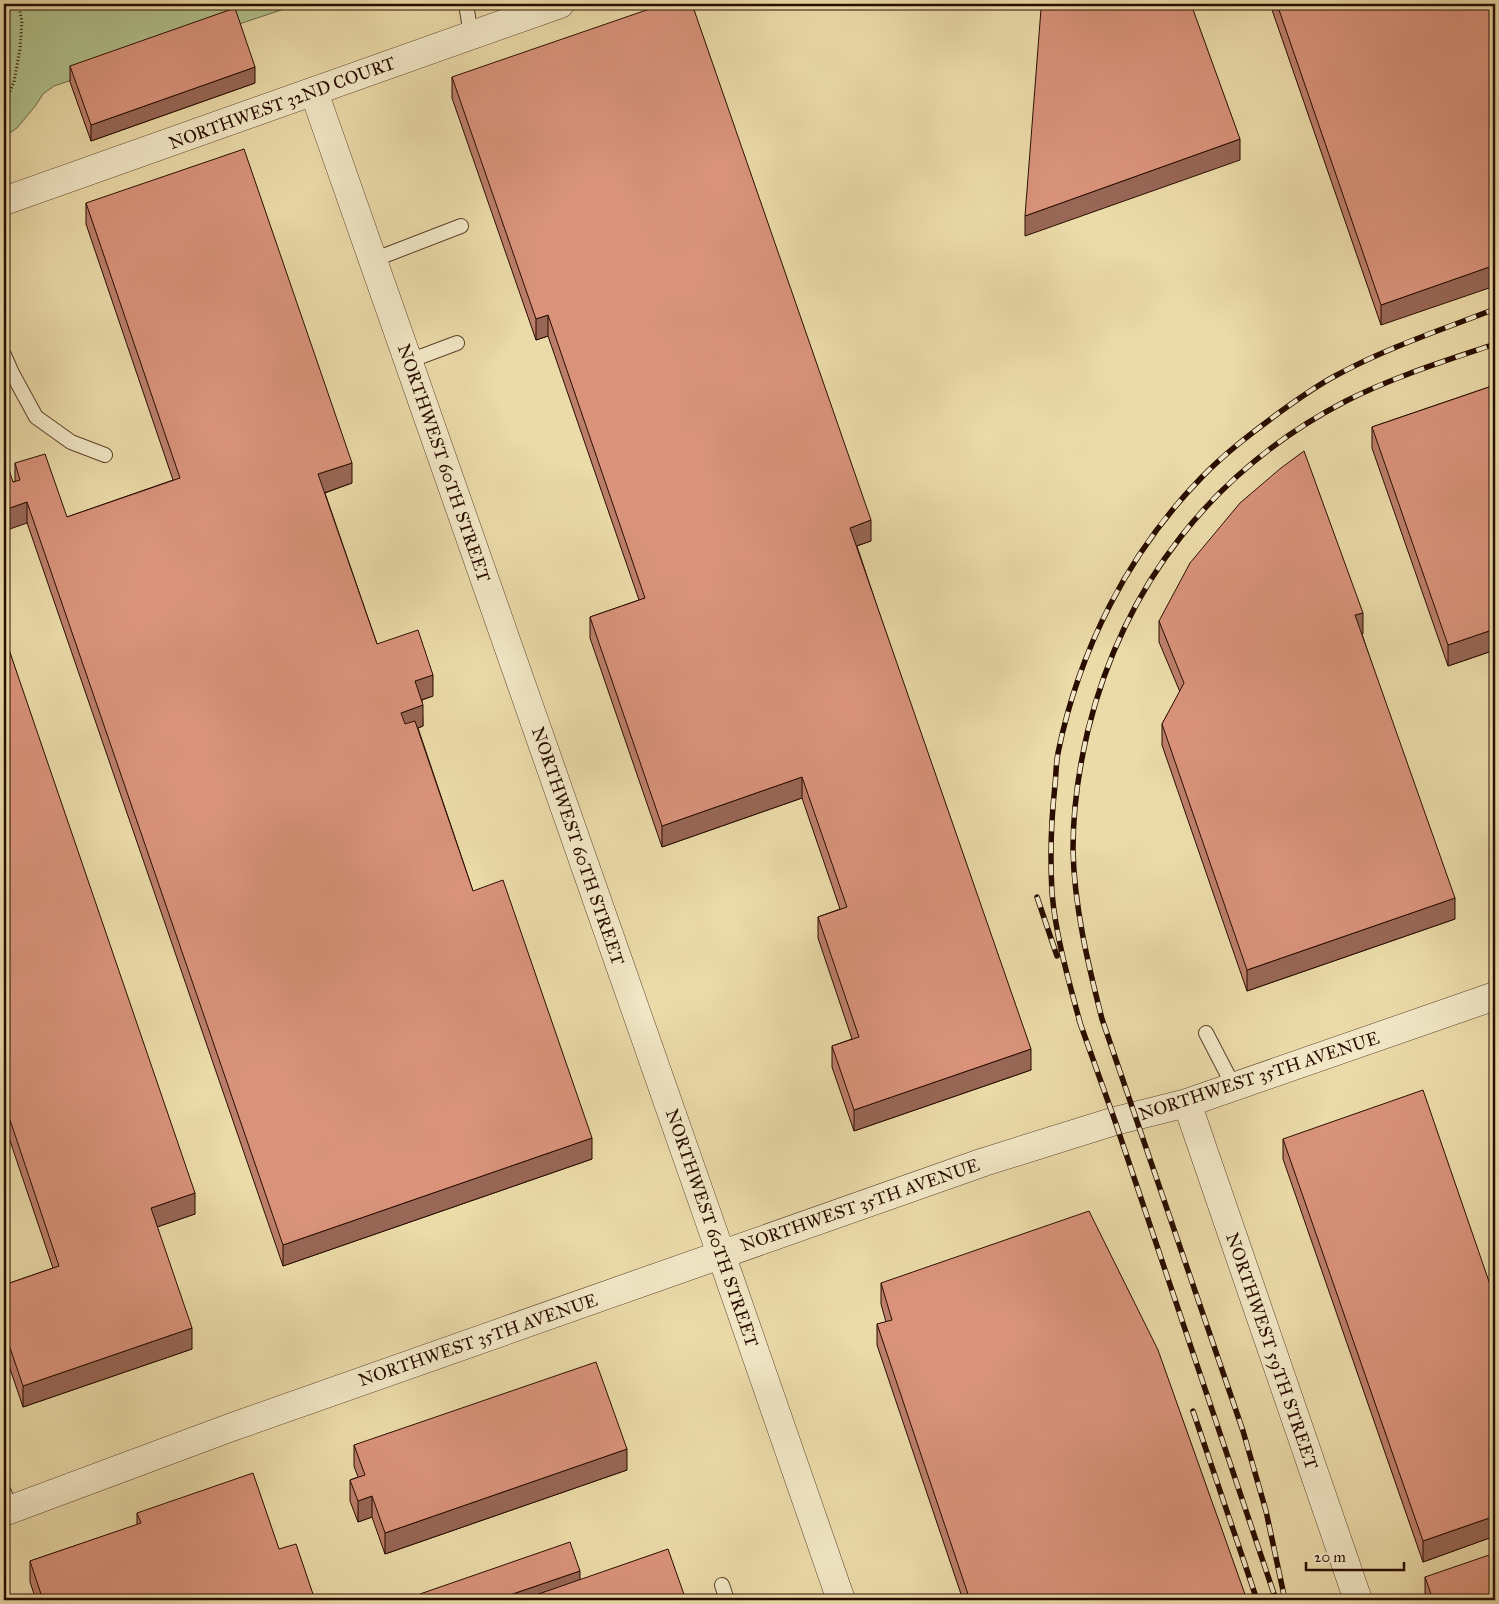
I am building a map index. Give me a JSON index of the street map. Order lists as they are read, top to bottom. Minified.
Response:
{"streets":{"street":["NORTHWEST 32ND COURT","NORTHWEST 60TH STREET","NORTHWEST 35TH AVENUE","NORTHWEST 59TH STREET"]},"crossings":[["NORTHWEST 32ND COURT","NORTHWEST 60TH STREET"],["NORTHWEST 60TH STREET","NORTHWEST 35TH AVENUE"],["NORTHWEST 35TH AVENUE","NORTHWEST 59TH STREET"]],"scale_bar":"20 m"}
